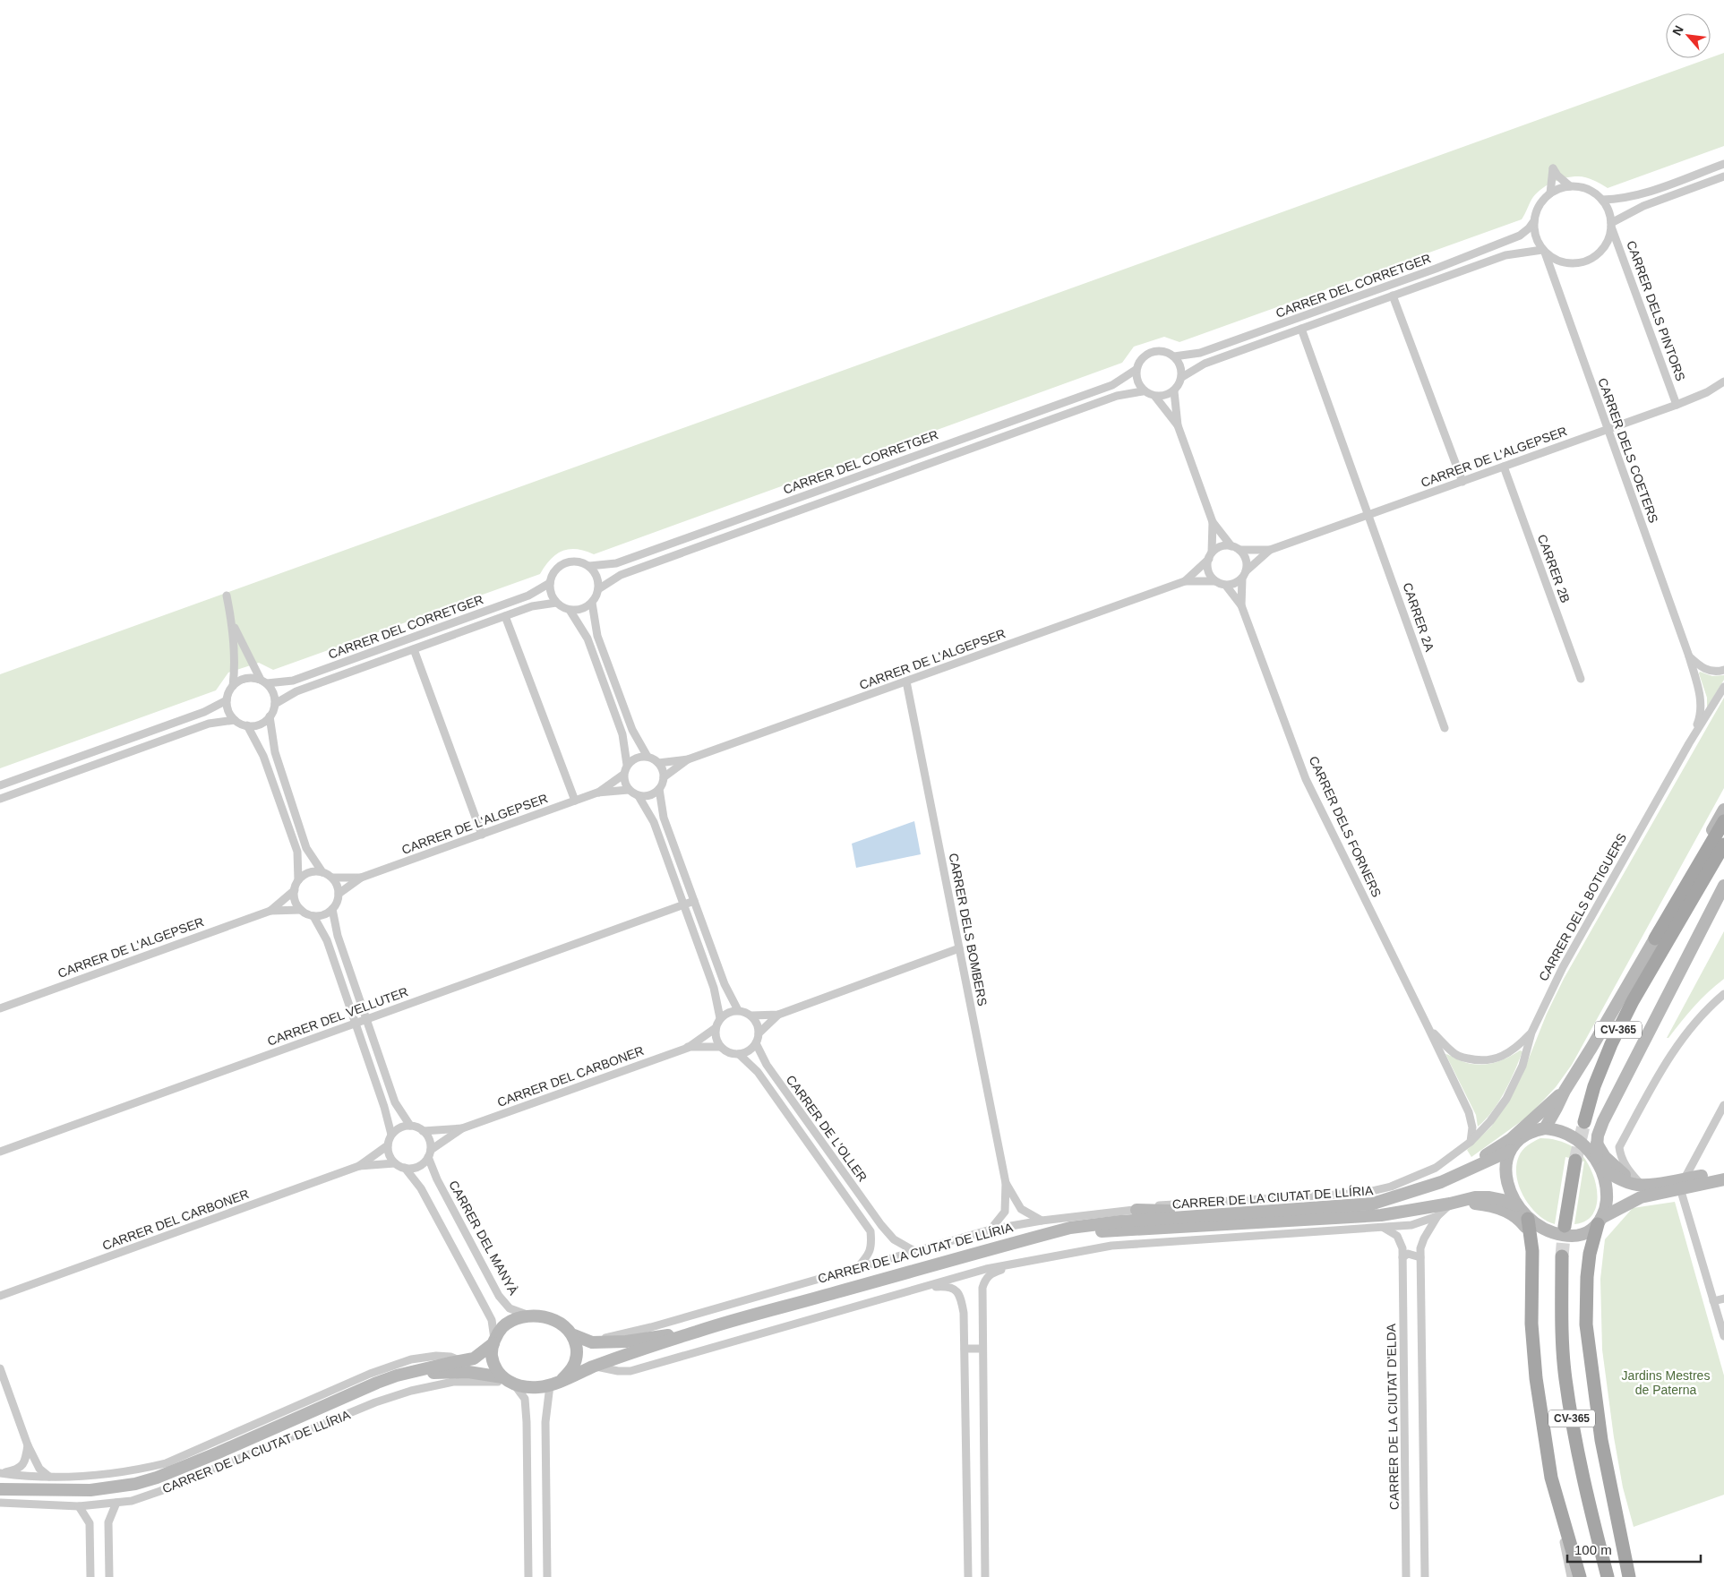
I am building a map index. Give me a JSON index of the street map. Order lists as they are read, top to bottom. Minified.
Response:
{"streets":{"main road":["CV-365"],"street":["CARRER DEL CORRETGER","CARRER DELS PINTORS","CARRER DELS COETERS","CARRER DE L'ALGEPSER","CARRER 2B","CARRER 2A","CARRER DELS FORNERS","CARRER DELS BOTIGUERS","CARRER DELS BOMBERS","CARRER DEL VELLUTER","CARRER DEL CARBONER","CARRER DE L'OLLER","CARRER DE LA CIUTAT DE LLÍRIA","CARRER DEL MANYÀ","CARRER DE LA CIUTAT D'ELDA"]},"crossings":[["CARRER DEL CORRETGER","CARRER DELS PINTORS"],["CARRER DEL CORRETGER","CARRER DELS COETERS"],["CARRER DEL CORRETGER","CARRER 2A"],["CARRER DELS PINTORS","CARRER DELS COETERS"],["CARRER DELS PINTORS","CARRER DE L'ALGEPSER"],["CARRER DELS COETERS","CARRER DE L'ALGEPSER"],["CARRER DELS COETERS","CARRER DELS BOTIGUERS"],["CARRER DE L'ALGEPSER","CARRER 2B"],["CARRER DE L'ALGEPSER","CARRER 2A"],["CARRER DE L'ALGEPSER","CARRER DELS BOMBERS"],["CARRER DELS FORNERS","CARRER DELS BOTIGUERS"],["CARRER DELS FORNERS","CARRER DE LA CIUTAT DE LLÍRIA"],["CARRER DELS BOTIGUERS","CARRER DE LA CIUTAT DE LLÍRIA"],["CARRER DELS BOMBERS","CARRER DE LA CIUTAT DE LLÍRIA"],["CARRER DEL CARBONER","CARRER DE L'OLLER"],["CARRER DEL CARBONER","CARRER DEL MANYÀ"],["CARRER DE L'OLLER","CARRER DE LA CIUTAT DE LLÍRIA"],["CARRER DE LA CIUTAT DE LLÍRIA","CARRER DEL MANYÀ"]],"parks":["Jardins Mestres de Paterna"],"scale_bar":"100 m","north":"top left"}
